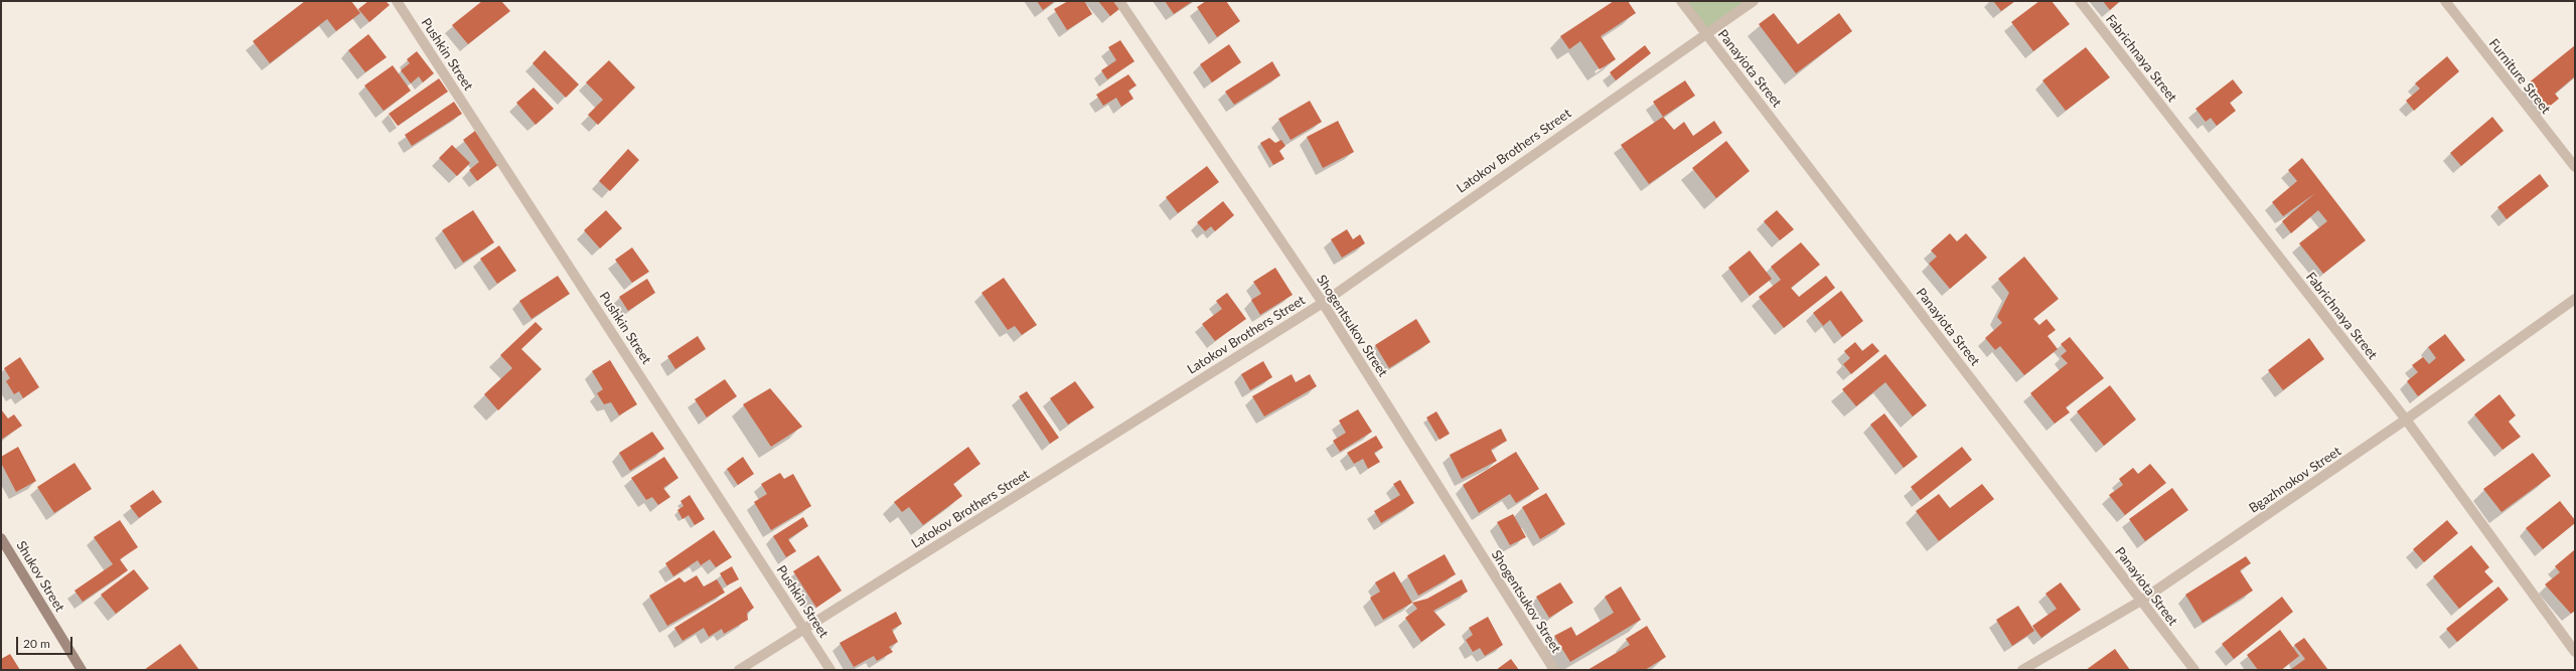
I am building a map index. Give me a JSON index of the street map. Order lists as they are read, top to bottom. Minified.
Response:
{"streets":{"main road":["Shukov Street"],"street":["Pushkin Street","Fabrichnaya Street","Panayiota Street","Furniture Street","Latokov Brothers Street","Shogentsukov Street","Bgazhnokov Street"]},"crossings":[["Pushkin Street","Latokov Brothers Street"],["Fabrichnaya Street","Bgazhnokov Street"],["Panayiota Street","Latokov Brothers Street"],["Panayiota Street","Bgazhnokov Street"],["Latokov Brothers Street","Shogentsukov Street"]],"scale_bar":"20 m"}
